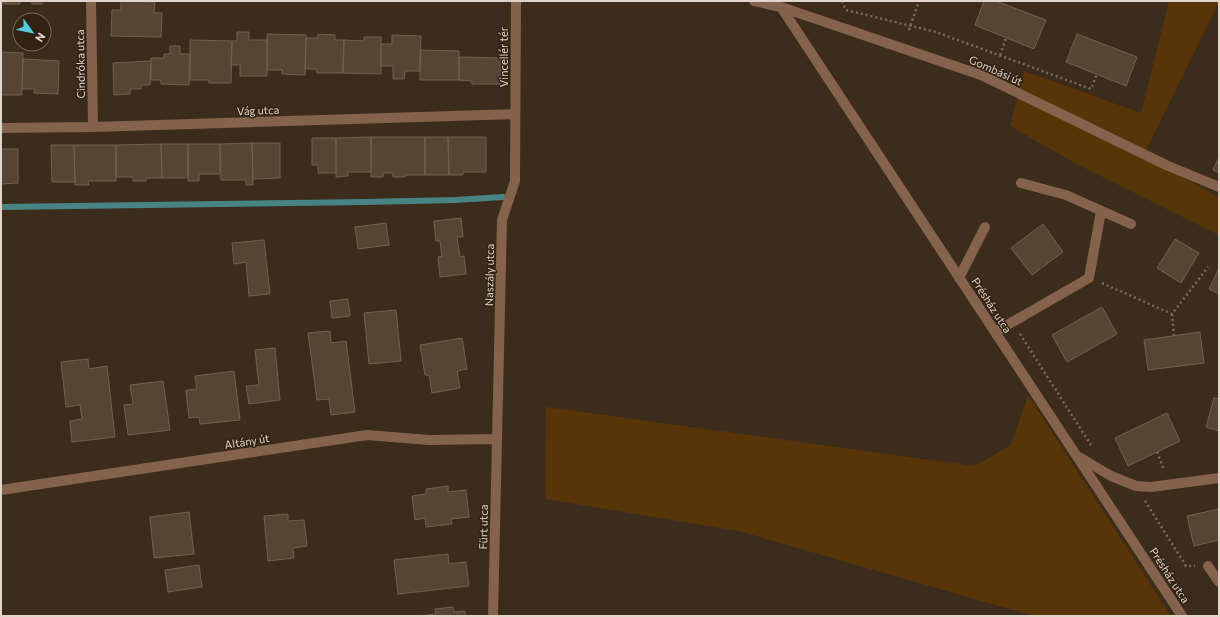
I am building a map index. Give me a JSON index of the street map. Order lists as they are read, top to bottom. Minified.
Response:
{"streets":{"street":["Vincellér tér","Cindróka utca","Gombási út","Vág utca","Naszály utca","Présház utca","Altány út","Fürt utca"]},"crossings":[["Vincellér tér","Vág utca"],["Vincellér tér","Naszály utca"],["Cindróka utca","Vág utca"],["Gombási út","Présház utca"],["Vág utca","Naszály utca"],["Naszály utca","Altány út"],["Naszály utca","Fürt utca"],["Altány út","Fürt utca"]],"north":"bottom right"}
